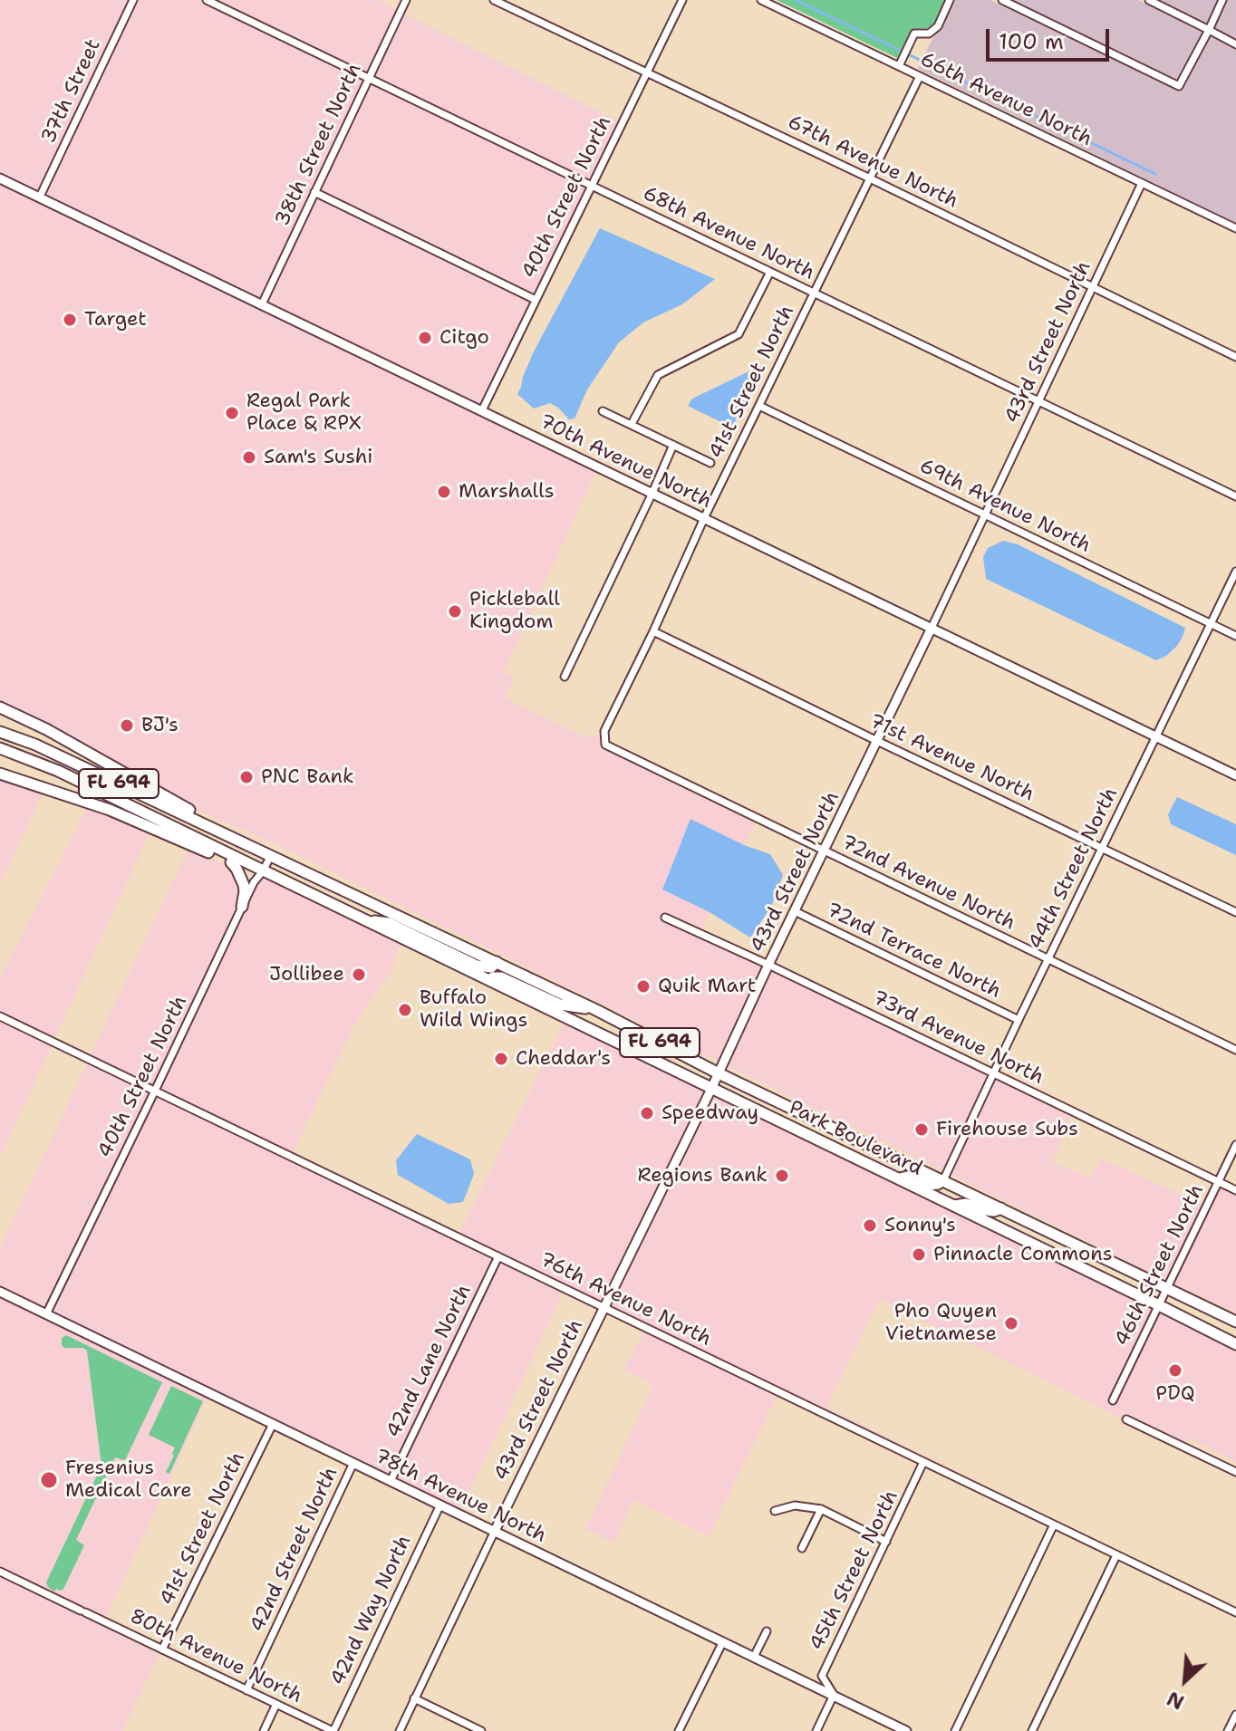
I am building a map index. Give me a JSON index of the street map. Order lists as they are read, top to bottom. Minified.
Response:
{"streets":{"main road":["FL 694","Park Boulevard"],"street":["37th Street","66th Avenue North","38th Street North","67th Avenue North","40th Street North","68th Avenue North","43rd Street North","41st Street North","70th Avenue North","69th Avenue North","71st Avenue North","44th Street North","72nd Avenue North","72nd Terrace North","73rd Avenue North","46th Street North","76th Avenue North","42nd Lane North","78th Avenue North","42nd Street North","45th Street North","42nd Way North","80th Avenue North"]},"crossings":[["37th Street","70th Avenue North"],["66th Avenue North","43rd Street North"],["66th Avenue North","41st Street North"],["38th Street North","68th Avenue North"],["38th Street North","70th Avenue North"],["67th Avenue North","40th Street North"],["67th Avenue North","43rd Street North"],["67th Avenue North","41st Street North"],["40th Street North","68th Avenue North"],["40th Street North","70th Avenue North"],["40th Street North","FL 694"],["40th Street North","Park Boulevard"],["40th Street North","76th Avenue North"],["40th Street North","78th Avenue North"],["68th Avenue North","43rd Street North"],["68th Avenue North","41st Street North"],["43rd Street North","70th Avenue North"],["43rd Street North","69th Avenue North"],["43rd Street North","71st Avenue North"],["43rd Street North","72nd Avenue North"],["43rd Street North","72nd Terrace North"],["43rd Street North","73rd Avenue North"],["43rd Street North","Park Boulevard"],["43rd Street North","76th Avenue North"],["43rd Street North","78th Avenue North"],["41st Street North","70th Avenue North"],["41st Street North","69th Avenue North"],["41st Street North","71st Avenue North"],["41st Street North","72nd Avenue North"],["41st Street North","78th Avenue North"],["41st Street North","80th Avenue North"],["70th Avenue North","44th Street North"],["69th Avenue North","44th Street North"],["71st Avenue North","44th Street North"],["FL 694","Park Boulevard"],["44th Street North","72nd Avenue North"],["44th Street North","72nd Terrace North"],["44th Street North","73rd Avenue North"],["44th Street North","Park Boulevard"],["73rd Avenue North","46th Street North"],["Park Boulevard","46th Street North"],["76th Avenue North","42nd Lane North"],["76th Avenue North","45th Street North"],["42nd Lane North","78th Avenue North"],["78th Avenue North","42nd Street North"],["78th Avenue North","45th Street North"],["78th Avenue North","42nd Way North"],["42nd Street North","80th Avenue North"],["42nd Way North","80th Avenue North"]],"places":["Target","Citgo","Regal Park Place & RPX","Sam's Sushi","Marshalls","Pickleball Kingdom","BJ's","PNC Bank","Jollibee","Quik Mart","Buffalo Wild Wings","Cheddar's","Speedway","Firehouse Subs","Regions Bank","Sonny's","Pinnacle Commons","Pho Quyen Vietnamese","PDQ","Fresenius Medical Care"],"scale_bar":"100 m","north":"bottom left"}
